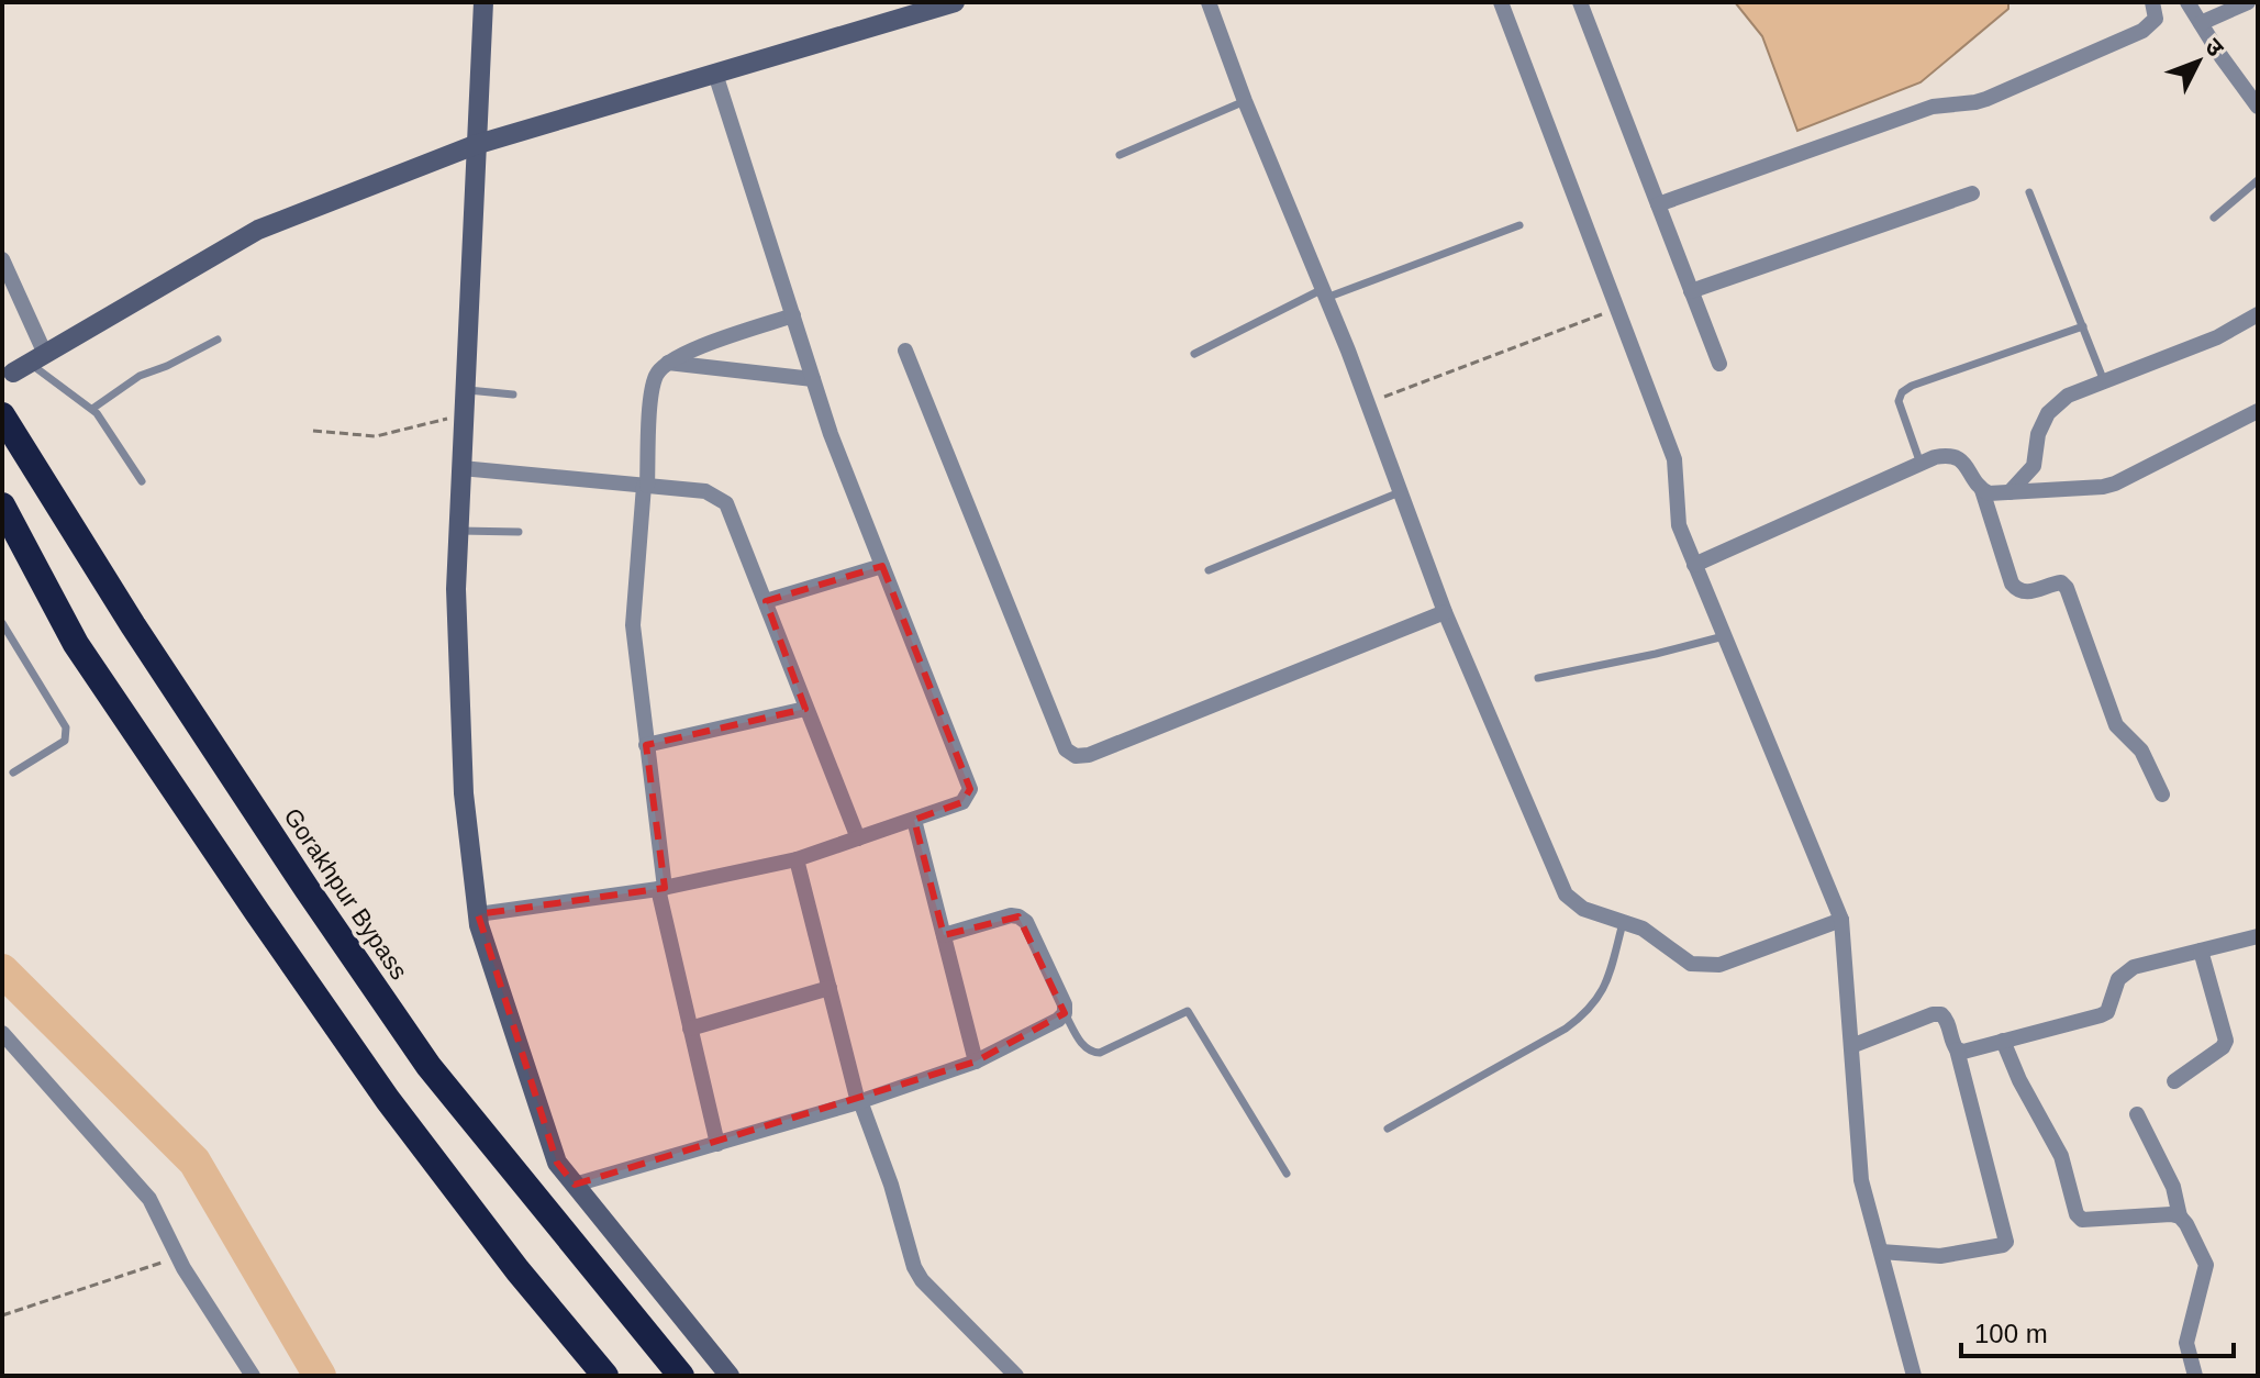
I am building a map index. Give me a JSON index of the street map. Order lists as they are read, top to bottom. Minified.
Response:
{"streets":{"highway":["Gorakhpur Bypass"]},"scale_bar":"100 m","north":"top right"}
